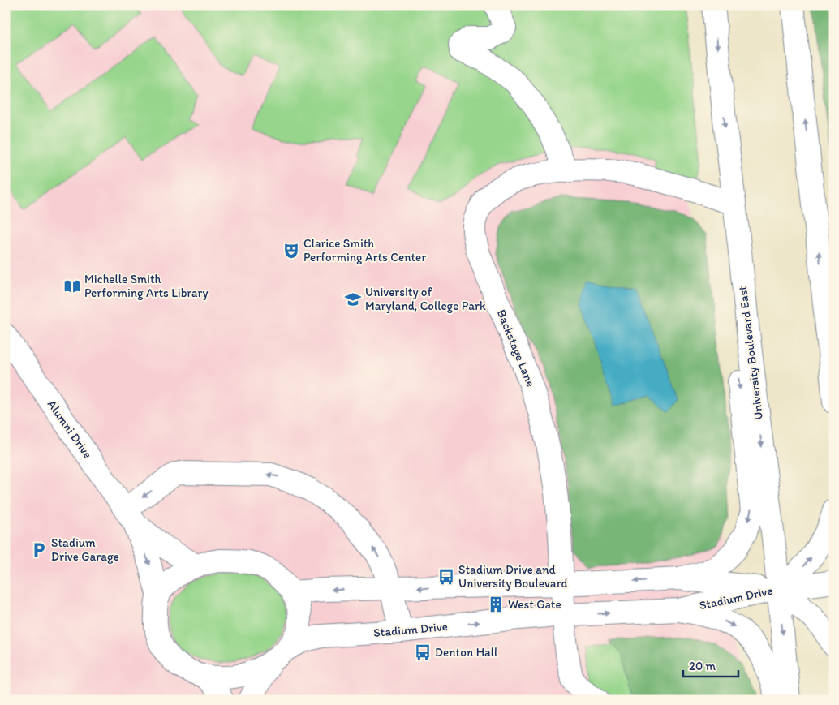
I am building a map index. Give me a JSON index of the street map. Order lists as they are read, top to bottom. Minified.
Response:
{"streets":{"street":["Backstage Lane","University Boulevard East","Alumni Drive","Stadium Drive"]},"crossings":[["Backstage Lane","University Boulevard East"],["Backstage Lane","Stadium Drive"],["University Boulevard East","Stadium Drive"]],"places":{"theatre":["Clarice Smith Performing Arts Center"],"library":["Michelle Smith Performing Arts Library"],"school or university":["University of Maryland, College Park"],"parking":["Stadium Drive Garage"],"bus stop":["Stadium Drive and University Boulevard","Denton Hall"],"building":["West Gate"]},"scale_bar":"20 m"}
